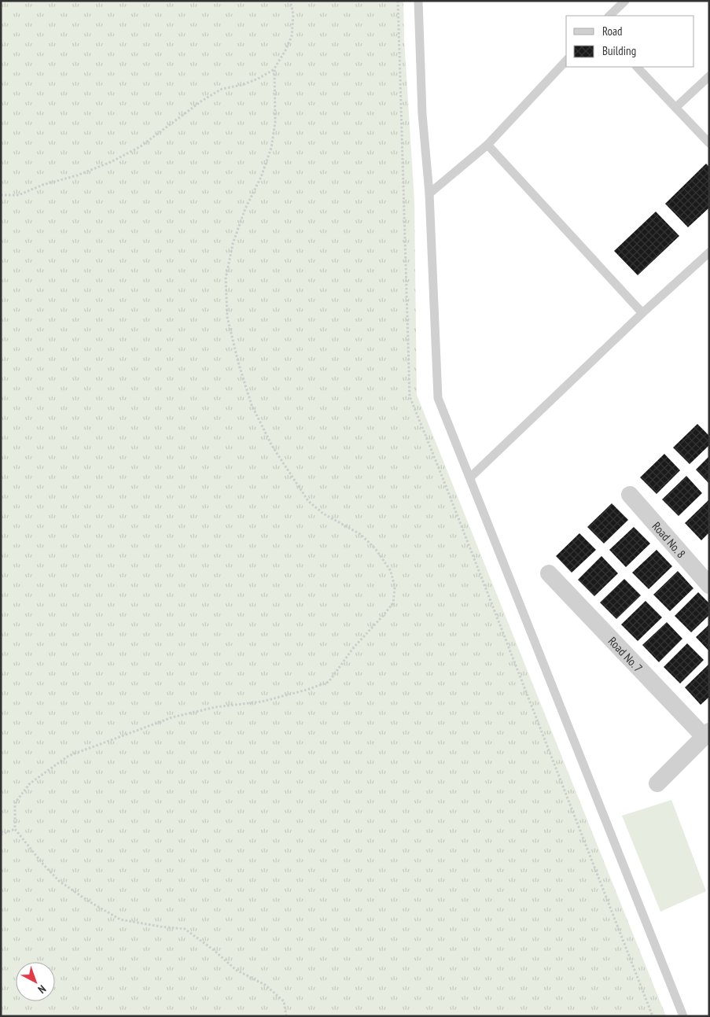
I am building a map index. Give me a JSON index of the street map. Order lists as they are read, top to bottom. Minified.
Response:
{"streets":{"street":["Road No. 8","Road No. 7"]},"legend":["Road","Building"],"north":"bottom right"}
